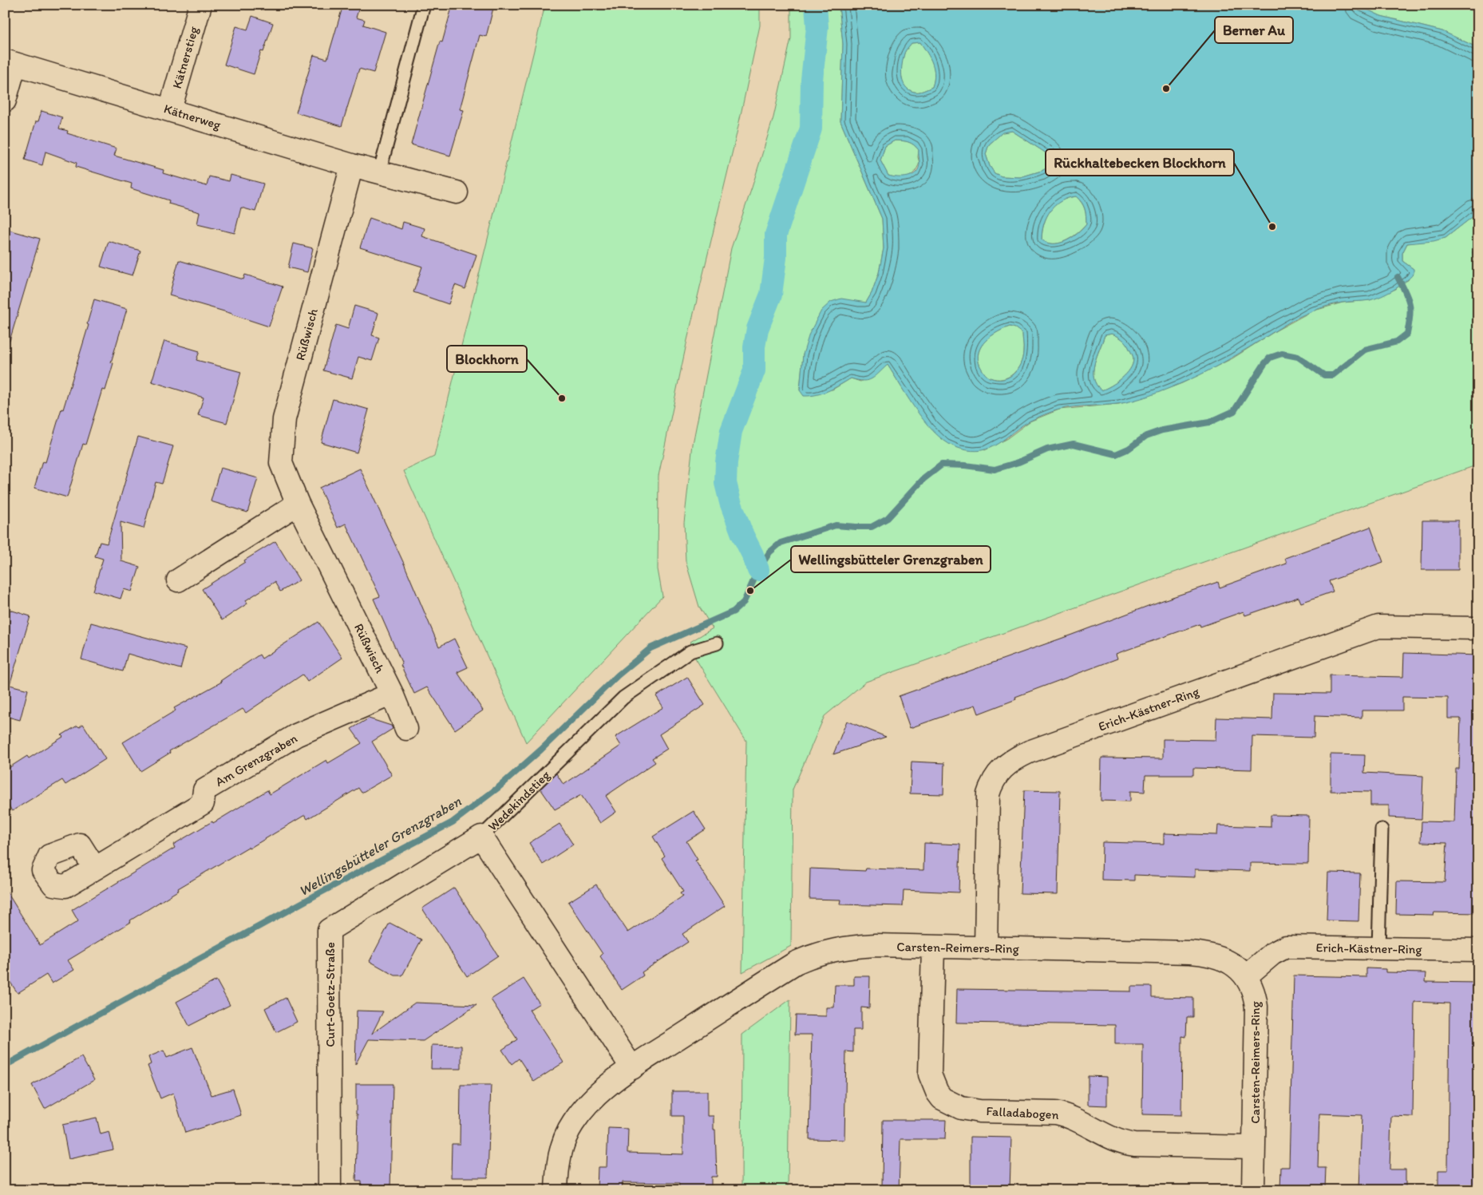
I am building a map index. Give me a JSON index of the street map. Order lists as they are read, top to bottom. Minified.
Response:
{"streets":{"street":["Kätnerstieg","Kätnerweg","Rüßwisch","Erich-Kästner-Ring","Am Grenzgraben","Wedekindstieg","Carsten-Reimers-Ring","Curt-Goetz-Straße","Falladabogen"]},"crossings":[["Kätnerstieg","Kätnerweg"],["Kätnerweg","Rüßwisch"],["Rüßwisch","Am Grenzgraben"],["Erich-Kästner-Ring","Carsten-Reimers-Ring"],["Wedekindstieg","Carsten-Reimers-Ring"],["Wedekindstieg","Curt-Goetz-Straße"],["Carsten-Reimers-Ring","Falladabogen"]],"water":["Wellingsbütteler Grenzgraben"],"places":["Berner Au","Rückhaltebecken Blockhorn","Blockhorn","Wellingsbütteler Grenzgraben"]}
